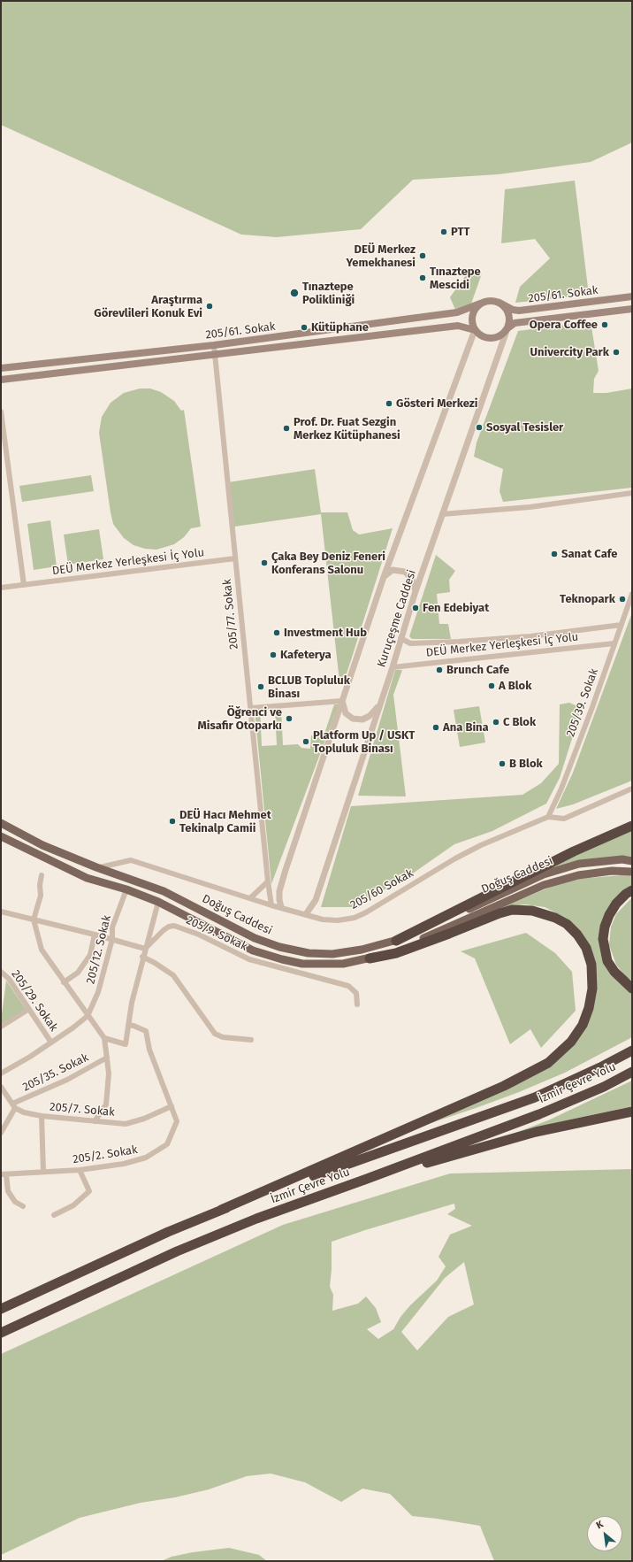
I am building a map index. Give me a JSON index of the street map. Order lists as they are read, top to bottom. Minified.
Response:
{"streets":{"highway":["İzmir Çevre Yolu"],"main road":["205/61. Sokak","Doğuş Caddesi"],"street":["DEÜ Merkez Yerleşkesi İç Yolu","205/77. Sokak","Kuruçeşme Caddesi","205/39. Sokak","205/60 Sokak","205/9. Sokak","205/12. Sokak","205/29. Sokak","205/35. Sokak","205/7. Sokak","205/2. Sokak"]},"crossings":[["205/61. Sokak","205/77. Sokak"],["205/61. Sokak","Kuruçeşme Caddesi"],["DEÜ Merkez Yerleşkesi İç Yolu","205/77. Sokak"],["DEÜ Merkez Yerleşkesi İç Yolu","Kuruçeşme Caddesi"],["DEÜ Merkez Yerleşkesi İç Yolu","205/39. Sokak"],["205/77. Sokak","205/60 Sokak"],["Kuruçeşme Caddesi","205/60 Sokak"],["205/39. Sokak","205/60 Sokak"],["Doğuş Caddesi","205/60 Sokak"],["Doğuş Caddesi","205/12. Sokak"],["205/12. Sokak","205/29. Sokak"],["205/35. Sokak","205/7. Sokak"],["205/7. Sokak","205/2. Sokak"]],"places":["PTT","DEÜ Merkez Yemekhanesi","Tınaztepe Mescidi","Tınaztepe Polikliniği","Araştırma Görevlileri Konuk Evi","Opera Coffee","Kütüphane","Univercity Park","Gösteri Merkezi","Sosyal Tesisler","Prof. Dr. Fuat Sezgin Merkez Kütüphanesi","Sanat Cafe","Çaka Bey Deniz Feneri Konferans Salonu","Teknopark","Fen Edebiyat","Investment Hub","Kafeterya","Brunch Cafe","A Blok","BCLUB Topluluk Binası","Öğrenci ve Misafir Otoparkı","C Blok","Ana Bina","Platform Up / USKT Topluluk Binası","B Blok","DEÜ Hacı Mehmet Tekinalp Camii"],"north":"top left"}
